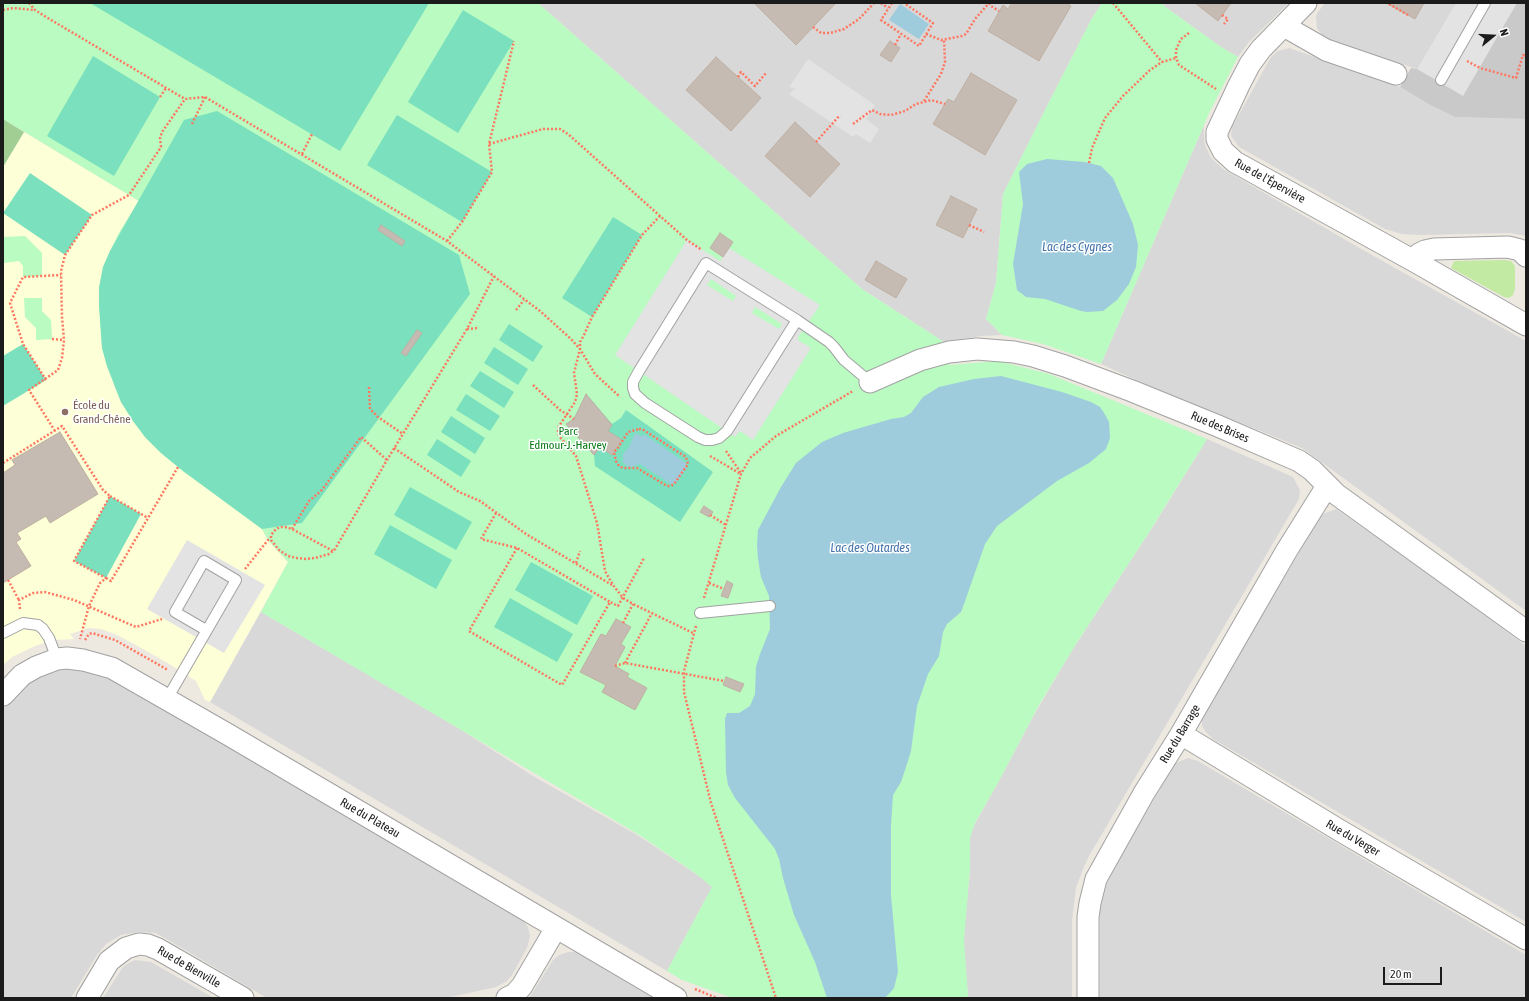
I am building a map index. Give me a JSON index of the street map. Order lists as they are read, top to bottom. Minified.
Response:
{"streets":{"street":["Rue de l'Épervière","Rue des Brises","Rue du Barrage","Rue du Plateau","Rue du Verger","Rue de Bienville"]},"crossings":[["Rue des Brises","Rue du Barrage"],["Rue du Barrage","Rue du Verger"]],"water":["Lac des Cygnes","Lac des Outardes"],"parks":["Parc Edmour-J.-Harvey"],"places":["École du Grand-Chêne"],"scale_bar":"20 m","north":"right"}
